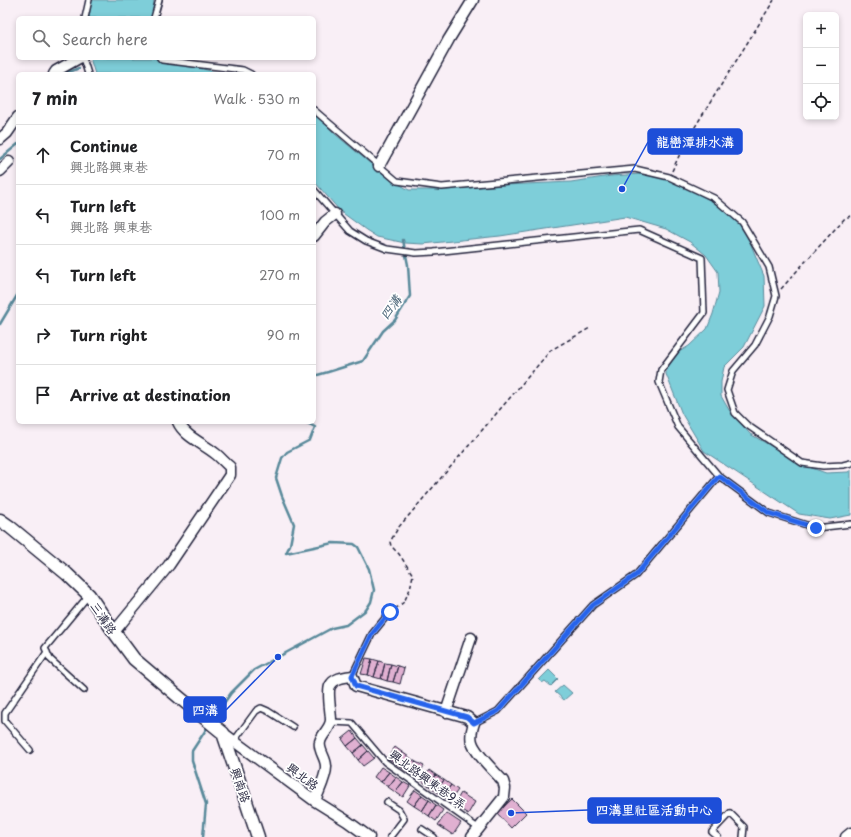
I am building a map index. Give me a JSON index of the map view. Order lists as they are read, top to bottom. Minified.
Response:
{"streets":{"street":["三溝路","興北路","興南路"],"lane":["興北路興東巷9弄"]},"crossings":[["三溝路","興北路"],["三溝路","興南路"],["興北路","興南路"]],"water":["四溝"],"places":["龍巒潭排水溝","四溝","四溝里社區活動中心"],"page":{"map_buttons":["+","−"],"search":"Search here","heading":["7 min","Walk · 530 m"],"list":[["Continue","興北路興東巷","70 m"],["Turn left","興北路 興東巷","100 m"],["Turn left","270 m"],["Turn right","90 m"],"Arrive at destination"]}}
